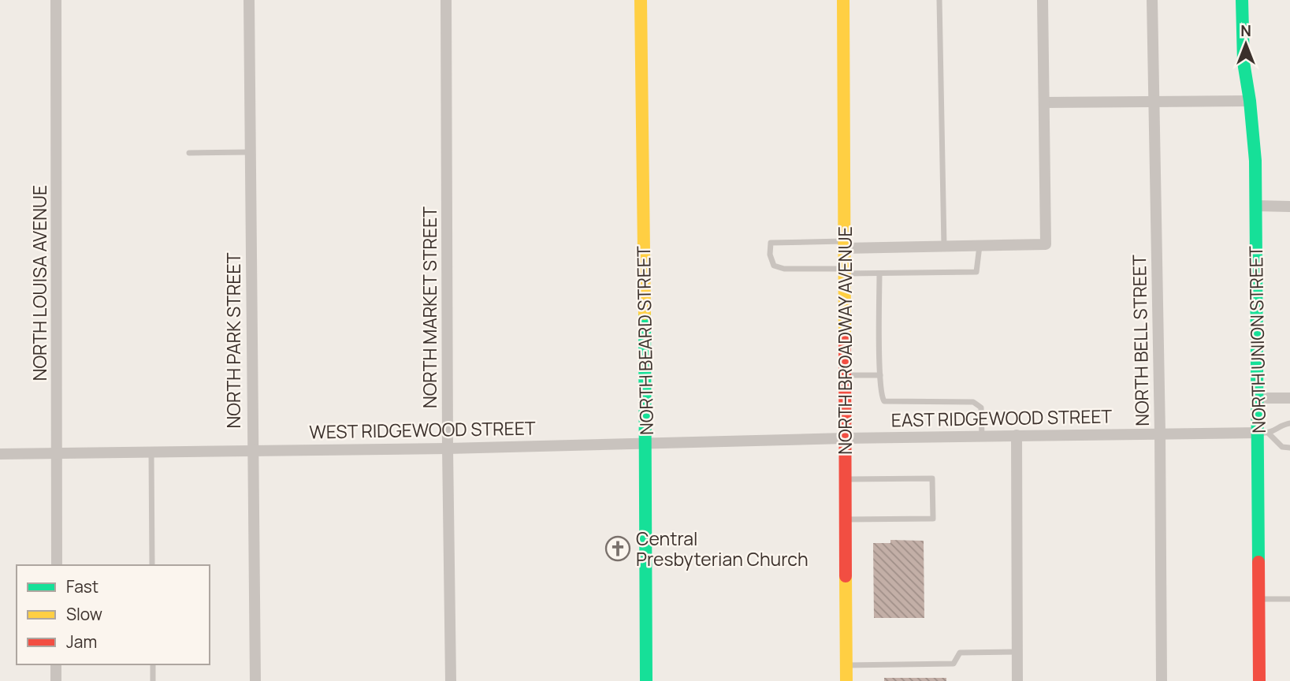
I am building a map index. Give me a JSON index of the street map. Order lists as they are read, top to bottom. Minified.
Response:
{"streets":{"street":["NORTH LOUISA AVENUE","NORTH MARKET STREET","NORTH UNION STREET","NORTH PARK STREET","NORTH BEARD STREET","NORTH BROADWAY AVENUE","NORTH BELL STREET","EAST RIDGEWOOD STREET","WEST RIDGEWOOD STREET"]},"crossings":[["NORTH LOUISA AVENUE","WEST RIDGEWOOD STREET"],["NORTH MARKET STREET","WEST RIDGEWOOD STREET"],["NORTH UNION STREET","EAST RIDGEWOOD STREET"],["NORTH PARK STREET","WEST RIDGEWOOD STREET"],["NORTH BEARD STREET","WEST RIDGEWOOD STREET"],["NORTH BROADWAY AVENUE","EAST RIDGEWOOD STREET"],["NORTH BROADWAY AVENUE","WEST RIDGEWOOD STREET"],["NORTH BELL STREET","EAST RIDGEWOOD STREET"],["EAST RIDGEWOOD STREET","WEST RIDGEWOOD STREET"]],"places":{"church":["Central Presbyterian Church"]},"legend":["Fast","Slow","Jam"],"north":"top"}
